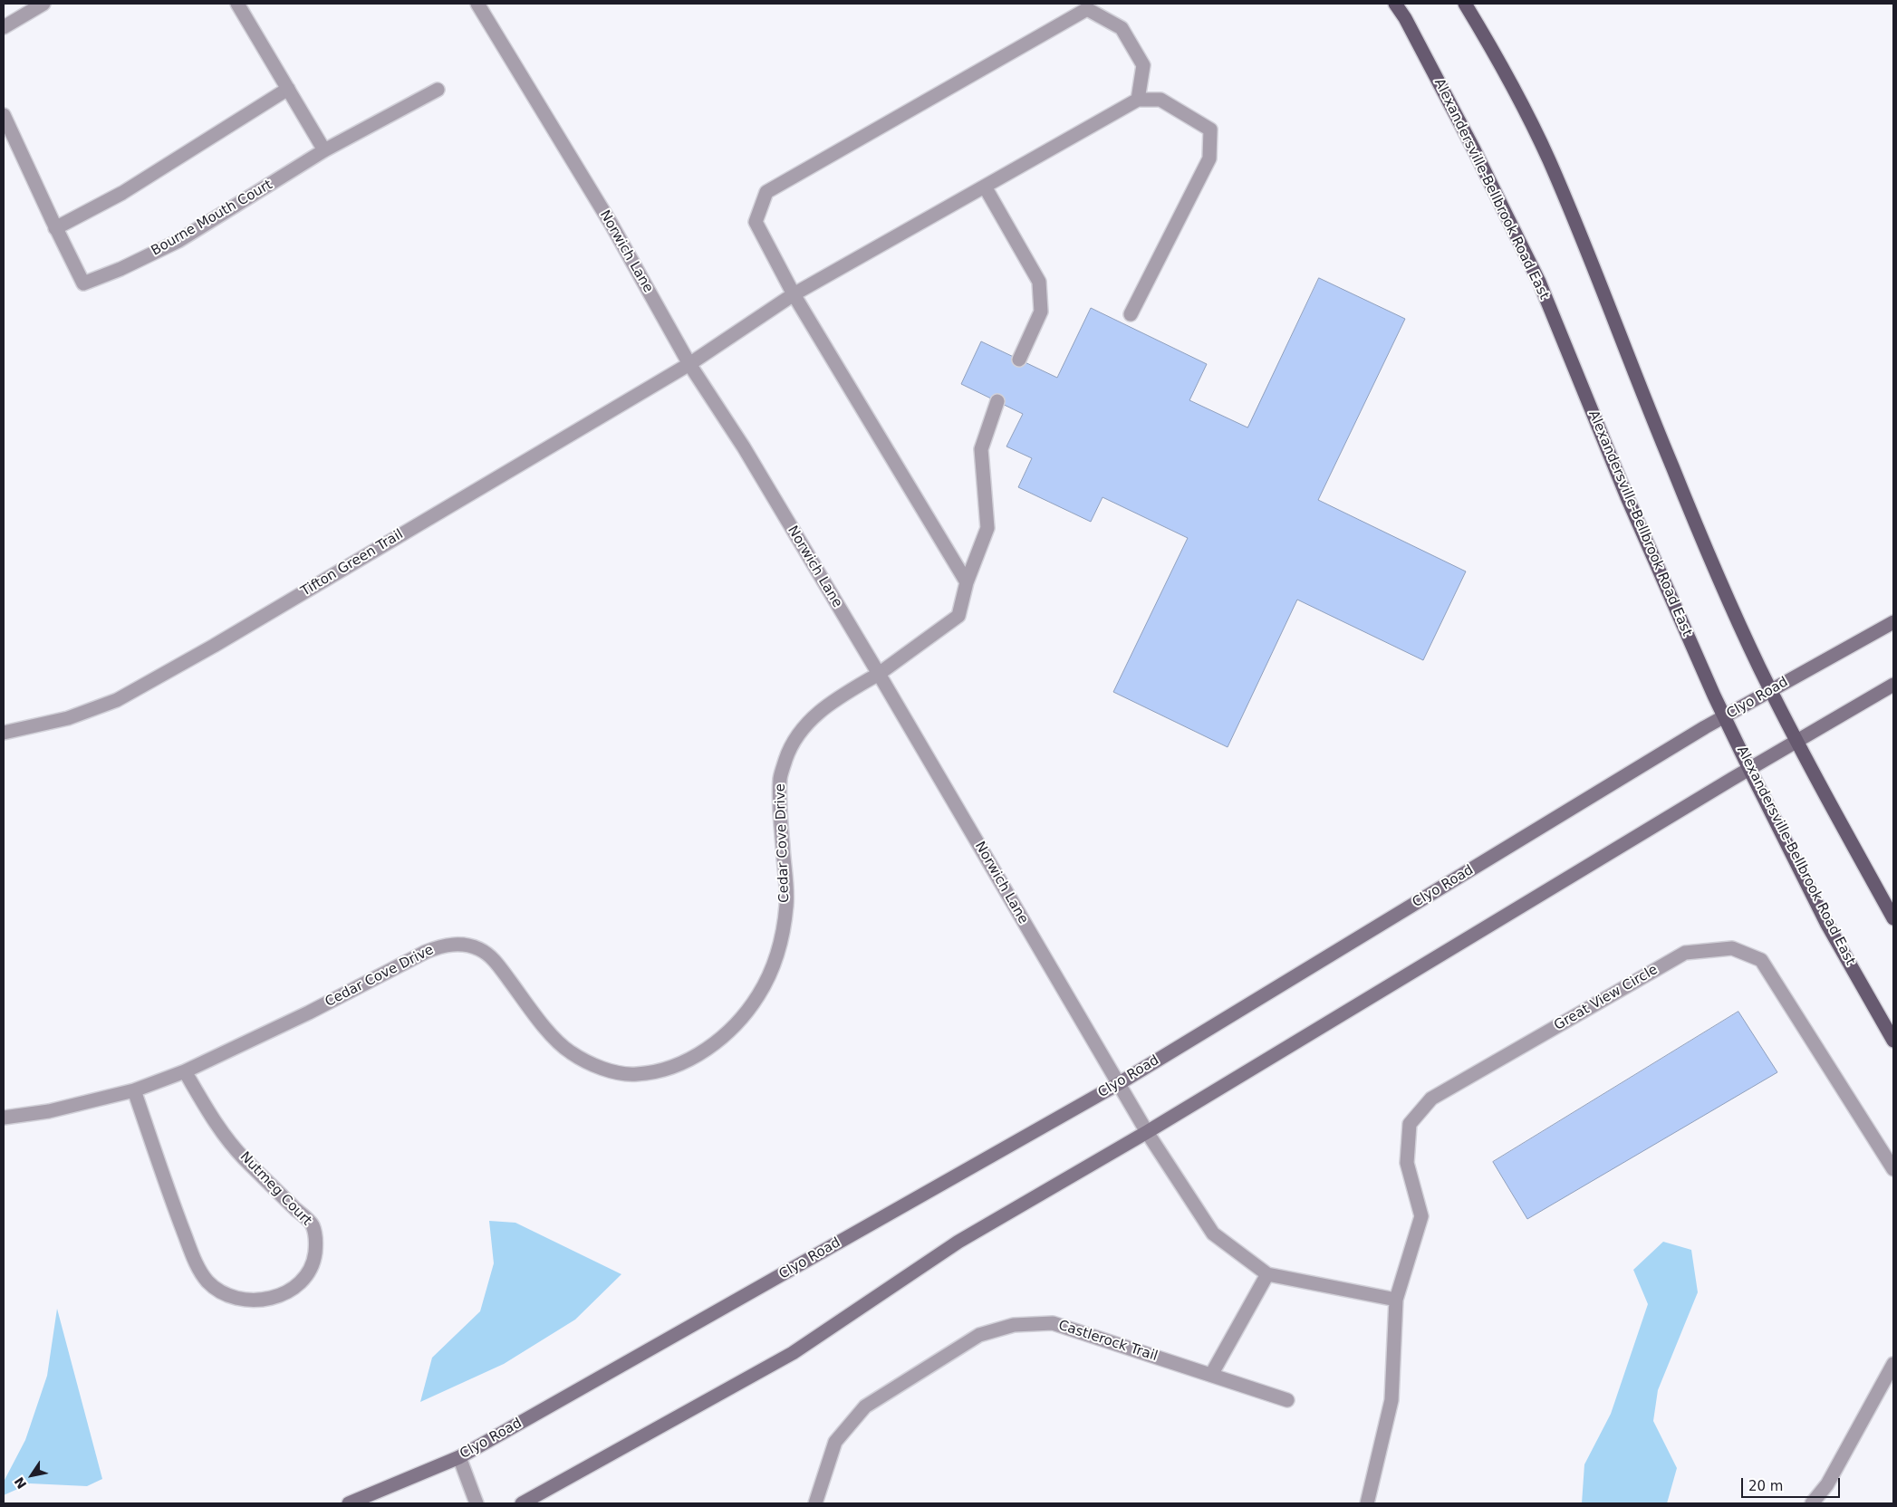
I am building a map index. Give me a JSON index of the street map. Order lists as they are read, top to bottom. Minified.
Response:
{"streets":{"main road":["Alexandersville-Bellbrook Road East"],"street":["Bourne Mouth Court","Norwich Lane","Tifton Green Trail","Clyo Road","Cedar Cove Drive","Great View Circle","Nutmeg Court","Castlerock Trail"]},"crossings":[["Alexandersville-Bellbrook Road East","Clyo Road"],["Norwich Lane","Tifton Green Trail"],["Norwich Lane","Clyo Road"],["Norwich Lane","Cedar Cove Drive"],["Cedar Cove Drive","Nutmeg Court"]],"scale_bar":"20 m","north":"bottom left"}
